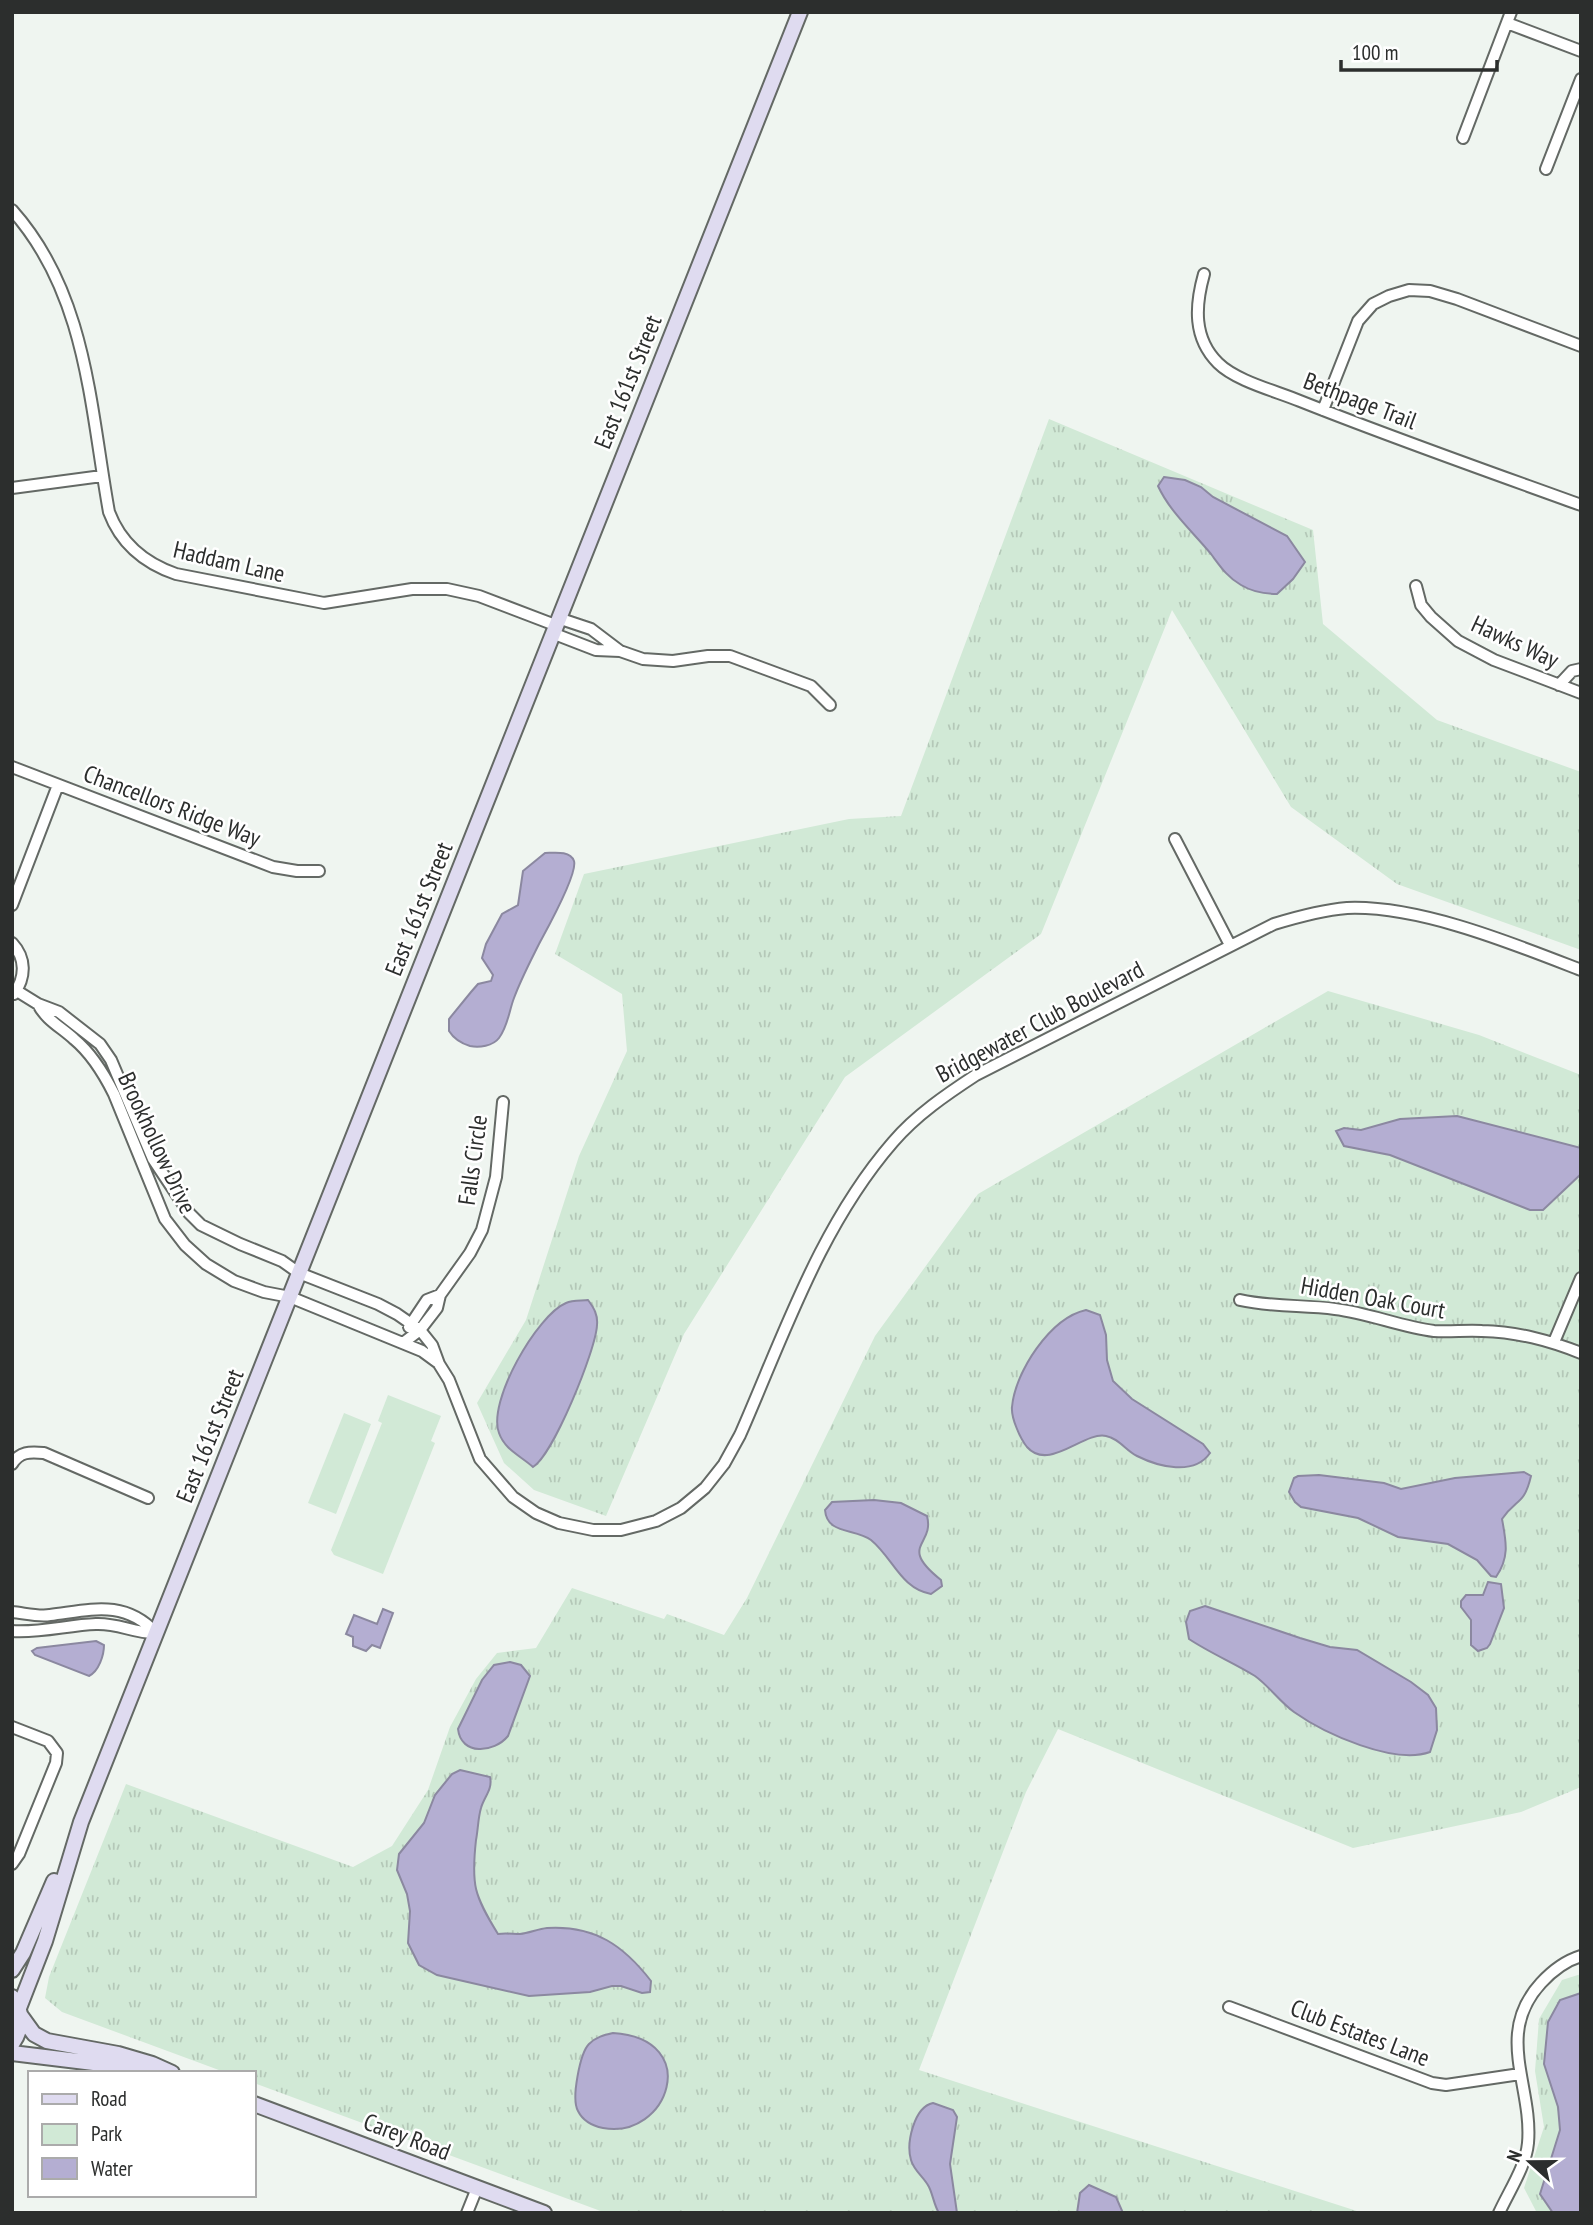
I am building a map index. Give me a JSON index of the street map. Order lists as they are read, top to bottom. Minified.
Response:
{"streets":{"street":["East 161st Street","Bethpage Trail","Haddam Lane","Hawks Way","Chancellors Ridge Way","Bridgewater Club Boulevard","Brookhollow Drive","Falls Circle","Hidden Oak Court","Club Estates Lane","Carey Road"]},"crossings":[["East 161st Street","Haddam Lane"],["East 161st Street","Bridgewater Club Boulevard"],["East 161st Street","Brookhollow Drive"],["Bridgewater Club Boulevard","Brookhollow Drive"],["Bridgewater Club Boulevard","Falls Circle"]],"legend":["Road","Park","Water"],"scale_bar":"100 m","north":"left"}
